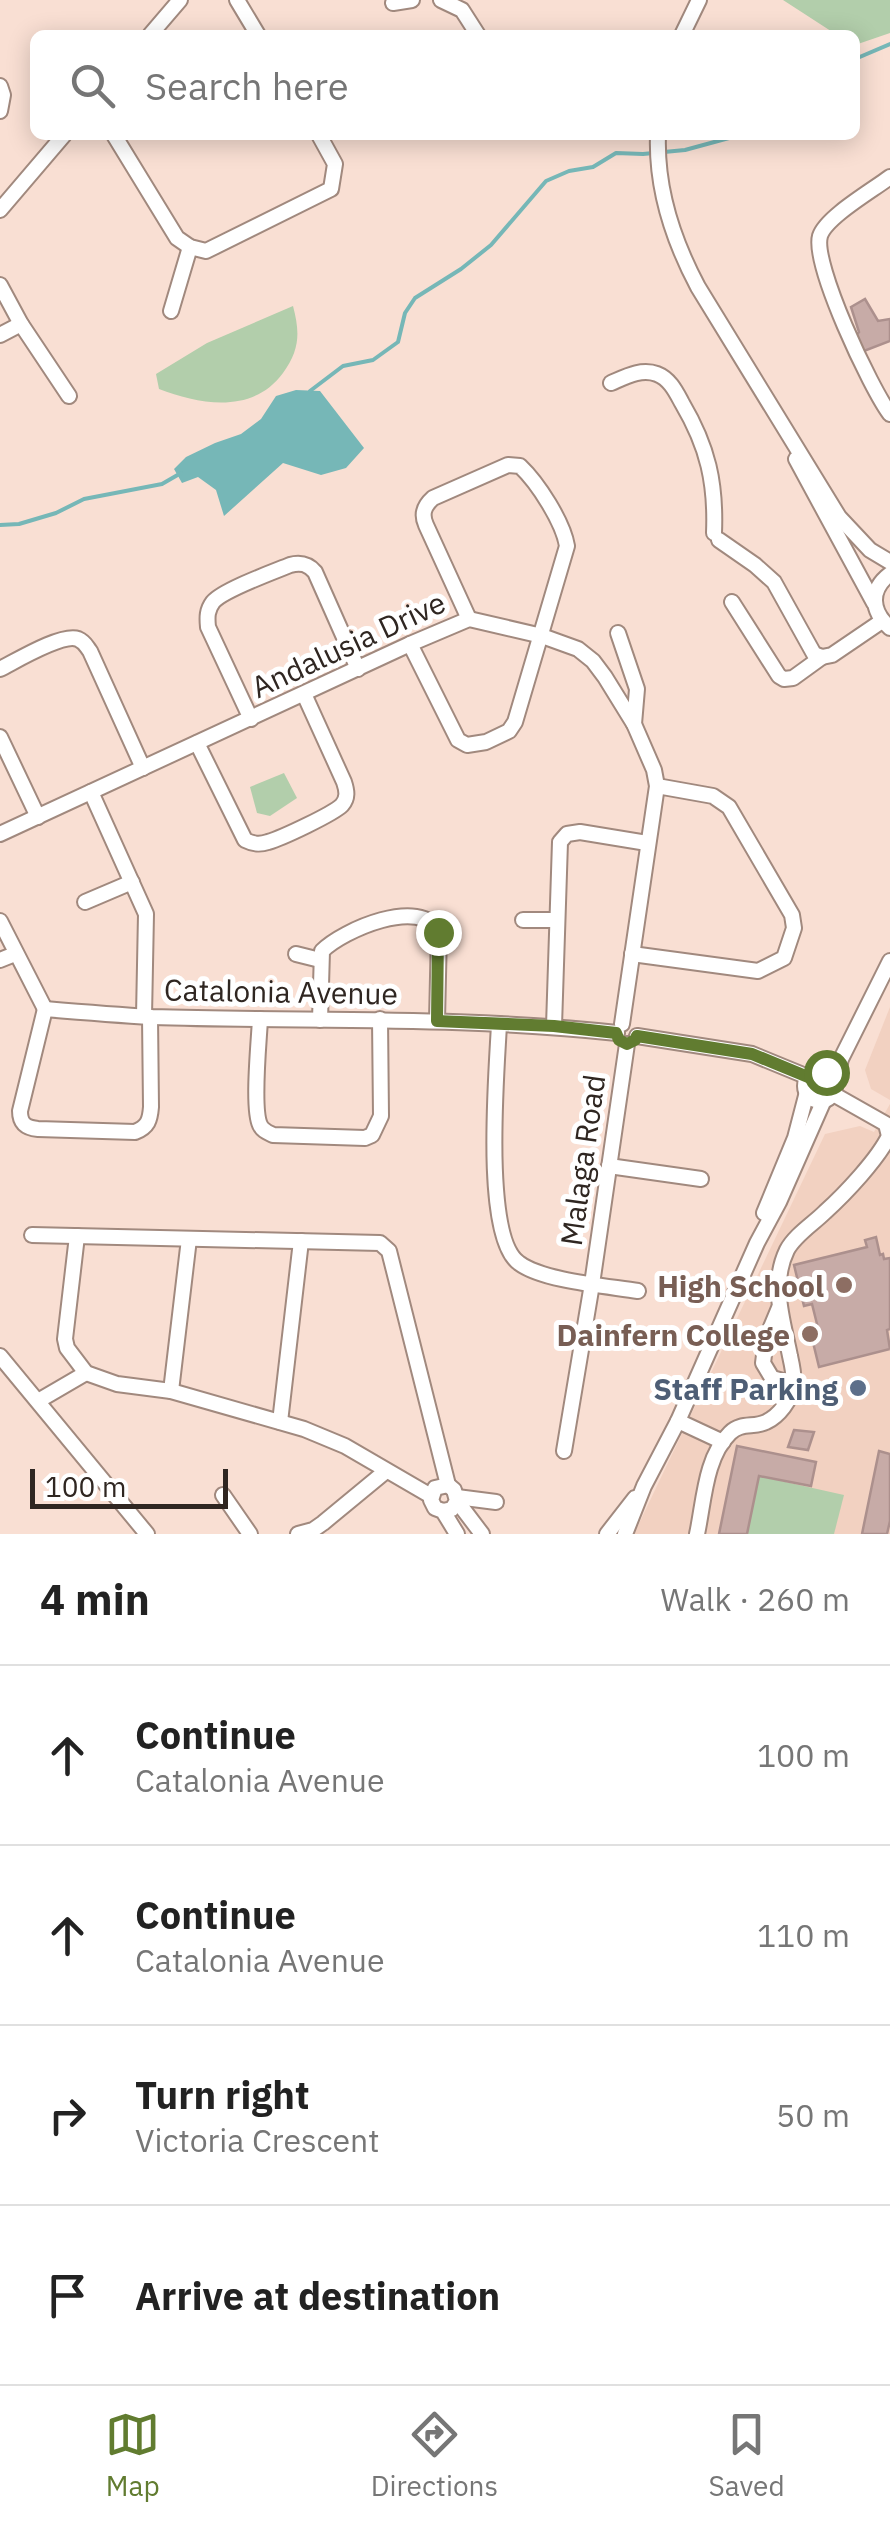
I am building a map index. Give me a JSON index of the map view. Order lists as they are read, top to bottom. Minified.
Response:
{"streets":{"street":["Andalusia Drive","Catalonia Avenue","Malaga Road"]},"crossings":[["Andalusia Drive","Catalonia Avenue"],["Andalusia Drive","Malaga Road"],["Catalonia Avenue","Malaga Road"]],"places":["High School","Dainfern College","Staff Parking"],"scale_bar":"100 m","page":{"search":"Search here","scale":"100 m","heading":["4 min","Walk · 260 m"],"list":[["Continue","Catalonia Avenue","100 m"],["Continue","Catalonia Avenue","110 m"],["Turn right","Victoria Crescent","50 m"],"Arrive at destination"],"nav":["Map","Directions","Saved"]}}
